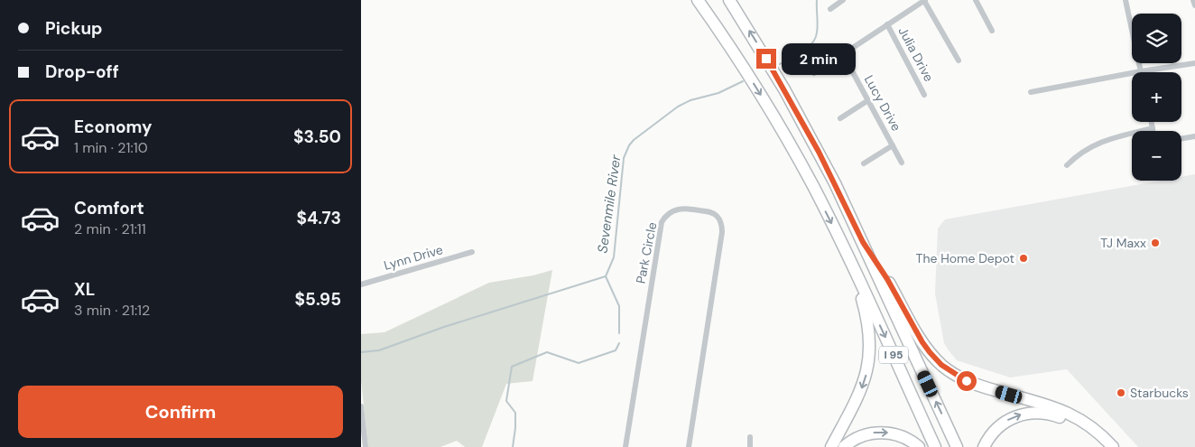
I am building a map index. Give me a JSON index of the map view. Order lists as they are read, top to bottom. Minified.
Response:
{"streets":{"highway":["I 95"],"street":["Julia Drive","Lucy Drive","Park Circle","Lynn Drive"]},"water":["Sevenmile River"],"places":["TJ Maxx","The Home Depot","Starbucks"],"page":{"banner":["Pickup","Drop-off"],"map_buttons":["+","−"],"bubble":"2 min","list":[{"name":"Economy","note":"1 min · 21:10","value":"$3.50"},{"name":"Comfort","note":"2 min · 21:11","value":"$4.73"},{"name":"XL","note":"3 min · 21:12","value":"$5.95"}],"buttons":"Confirm"}}
